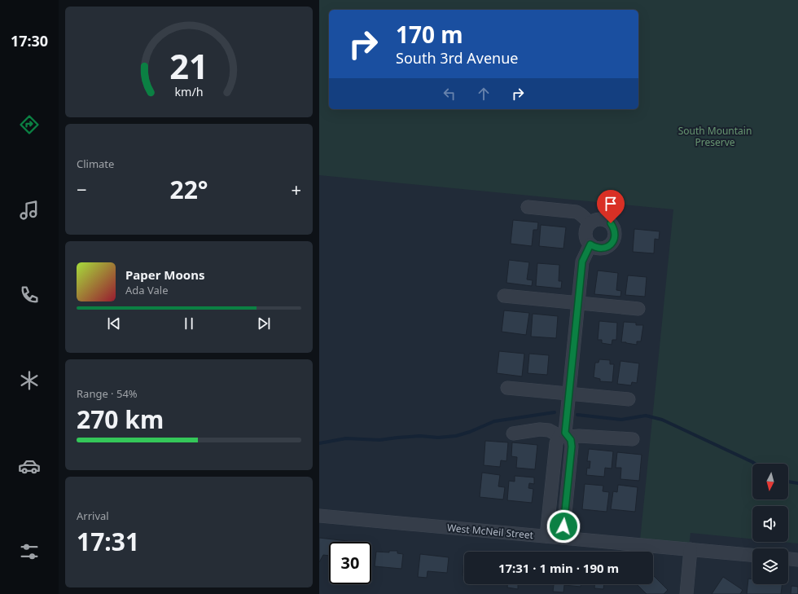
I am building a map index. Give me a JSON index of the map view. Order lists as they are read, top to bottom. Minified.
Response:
{"streets":{"street":["West McNeil Street"]},"parks":["South Mountain Preserve"],"north":"bottom","page":{"tabs":"17:30","turn":["170 m","South 3rd Avenue"],"tile":["Climate",["Range · 54%","270 km"],["Arrival","17:31"]],"heat":["−","22°","+"],"song":["Paper Moons","Ada Vale"],"limit":"30","trip":"17:31 · 1 min · 190 m","gauge":["21","km/h"]}}
